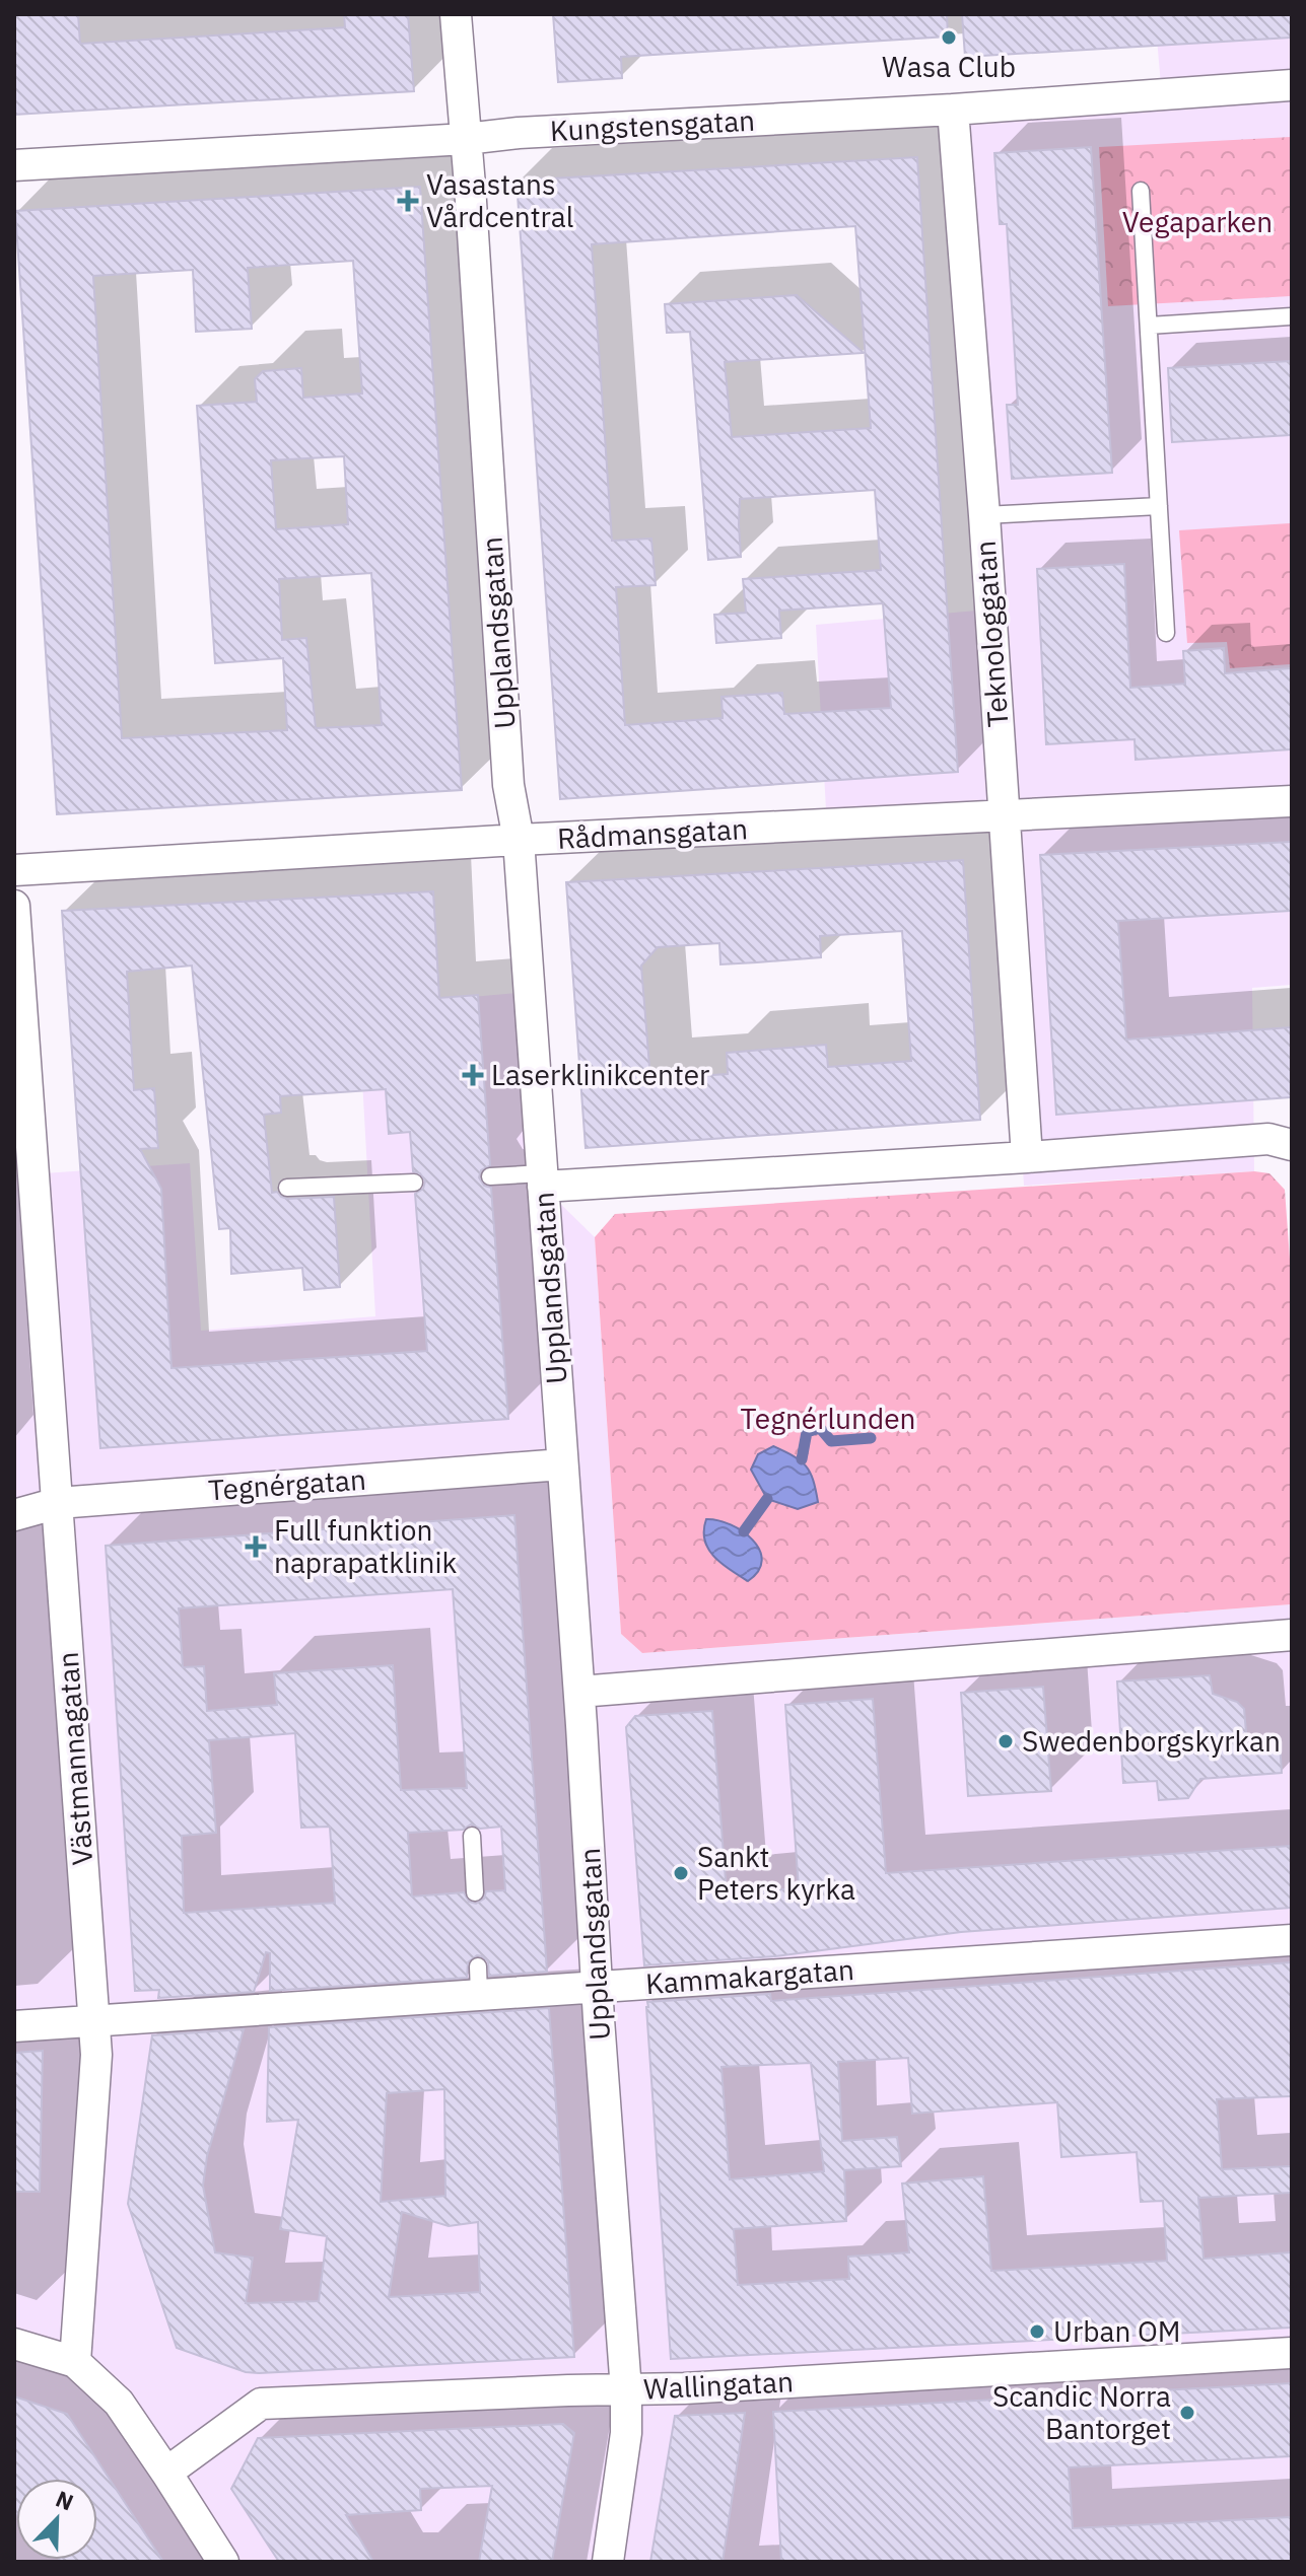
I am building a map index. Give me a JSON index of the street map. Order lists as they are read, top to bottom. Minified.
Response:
{"streets":{"street":["Kungstensgatan","Upplandsgatan","Teknologgatan","Rådmansgatan","Tegnérgatan","Västmannagatan","Kammakargatan","Wallingatan"]},"crossings":[["Kungstensgatan","Upplandsgatan"],["Kungstensgatan","Teknologgatan"],["Upplandsgatan","Rådmansgatan"],["Upplandsgatan","Tegnérgatan"],["Upplandsgatan","Kammakargatan"],["Upplandsgatan","Wallingatan"],["Teknologgatan","Rådmansgatan"],["Tegnérgatan","Västmannagatan"],["Västmannagatan","Kammakargatan"]],"parks":["Vegaparken","Tegnérlunden"],"places":{"other":["Wasa Club","Swedenborgskyrkan","Sankt Peters kyrka","Urban OM","Scandic Norra Bantorget"],"health":["Vasastans Vårdcentral","Laserklinikcenter","Full funktion naprapatklinik"]},"north":"top right"}
